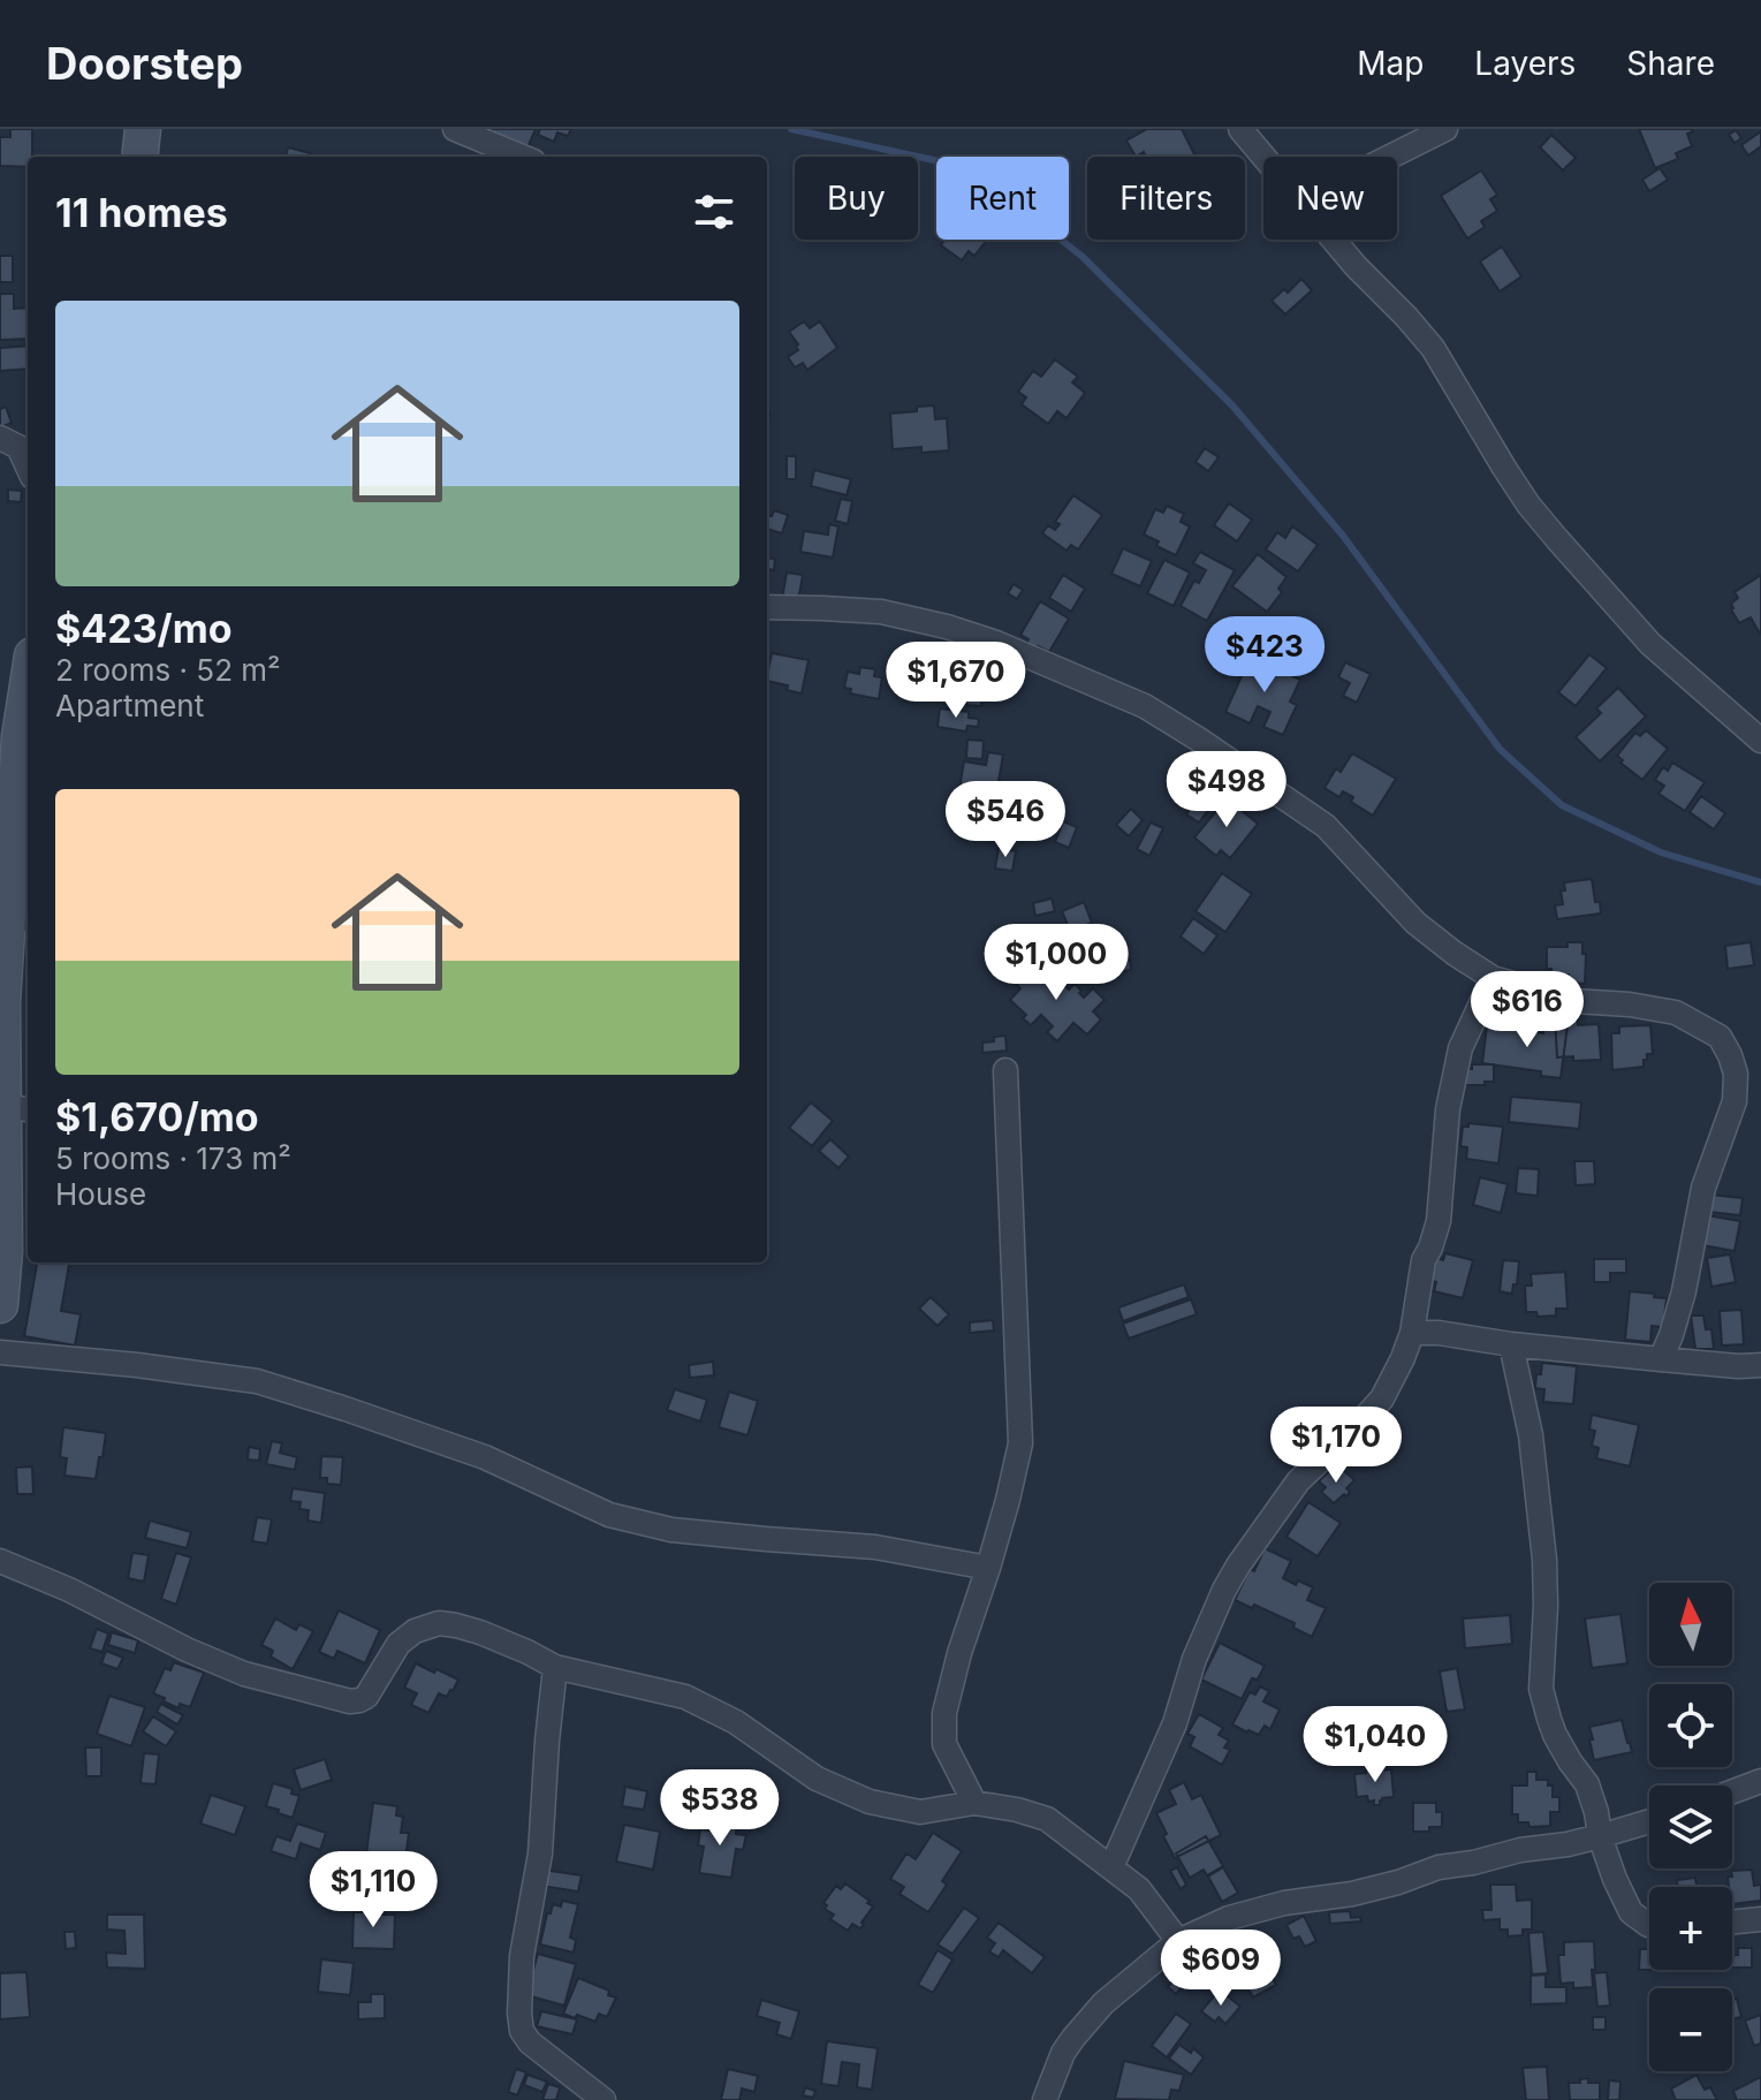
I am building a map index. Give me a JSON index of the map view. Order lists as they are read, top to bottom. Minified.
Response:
{"north":"top","page":{"header":"Doorstep","nav":["Map","Layers","Share"],"chip":["Buy","Rent","Filters","New"],"heading":"11 homes","list":[{"name":"$423/mo","note":"2 rooms · 52 m² · Apartment"},{"name":"$1,670/mo","note":"5 rooms · 173 m² · House"}],"price":["$423","$1,670","$498","$546","$1,000","$616","$1,170","$1,040","$538","$1,110","$609"],"map_buttons":["+","−"]}}
